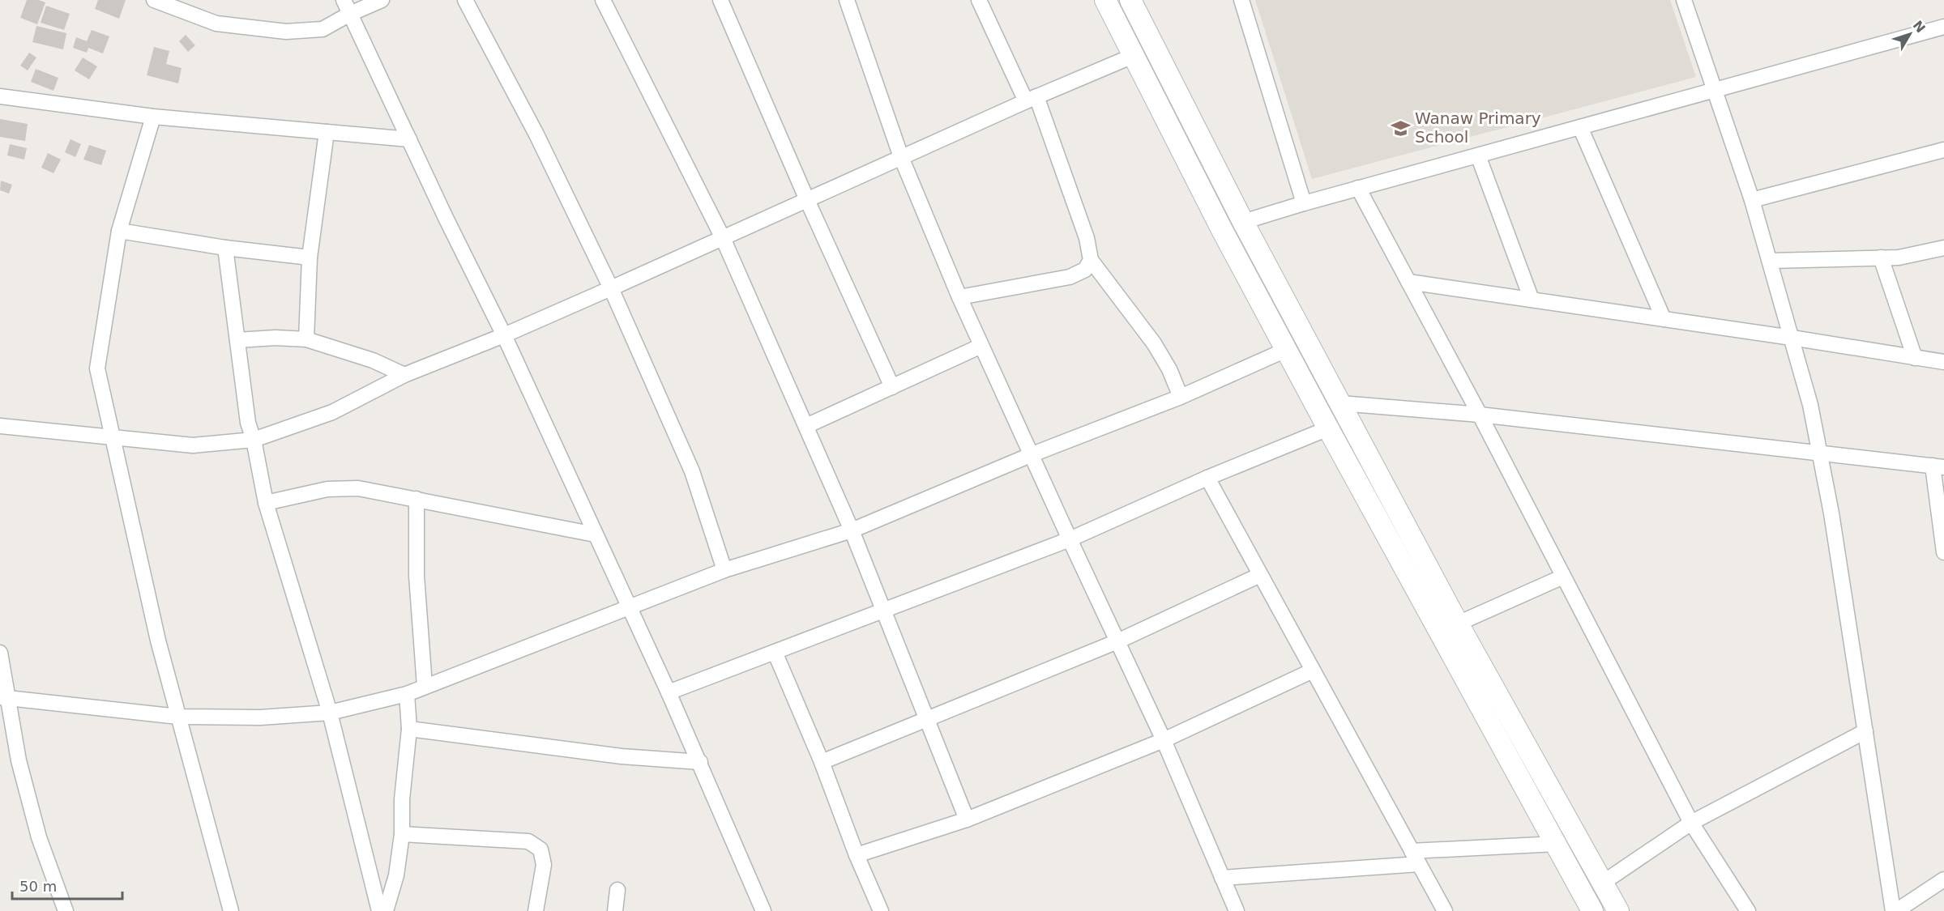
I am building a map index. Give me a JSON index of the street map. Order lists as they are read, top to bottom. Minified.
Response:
{"places":{"school or university":["Wanaw Primary School"]},"scale_bar":"50 m","north":"top right"}
